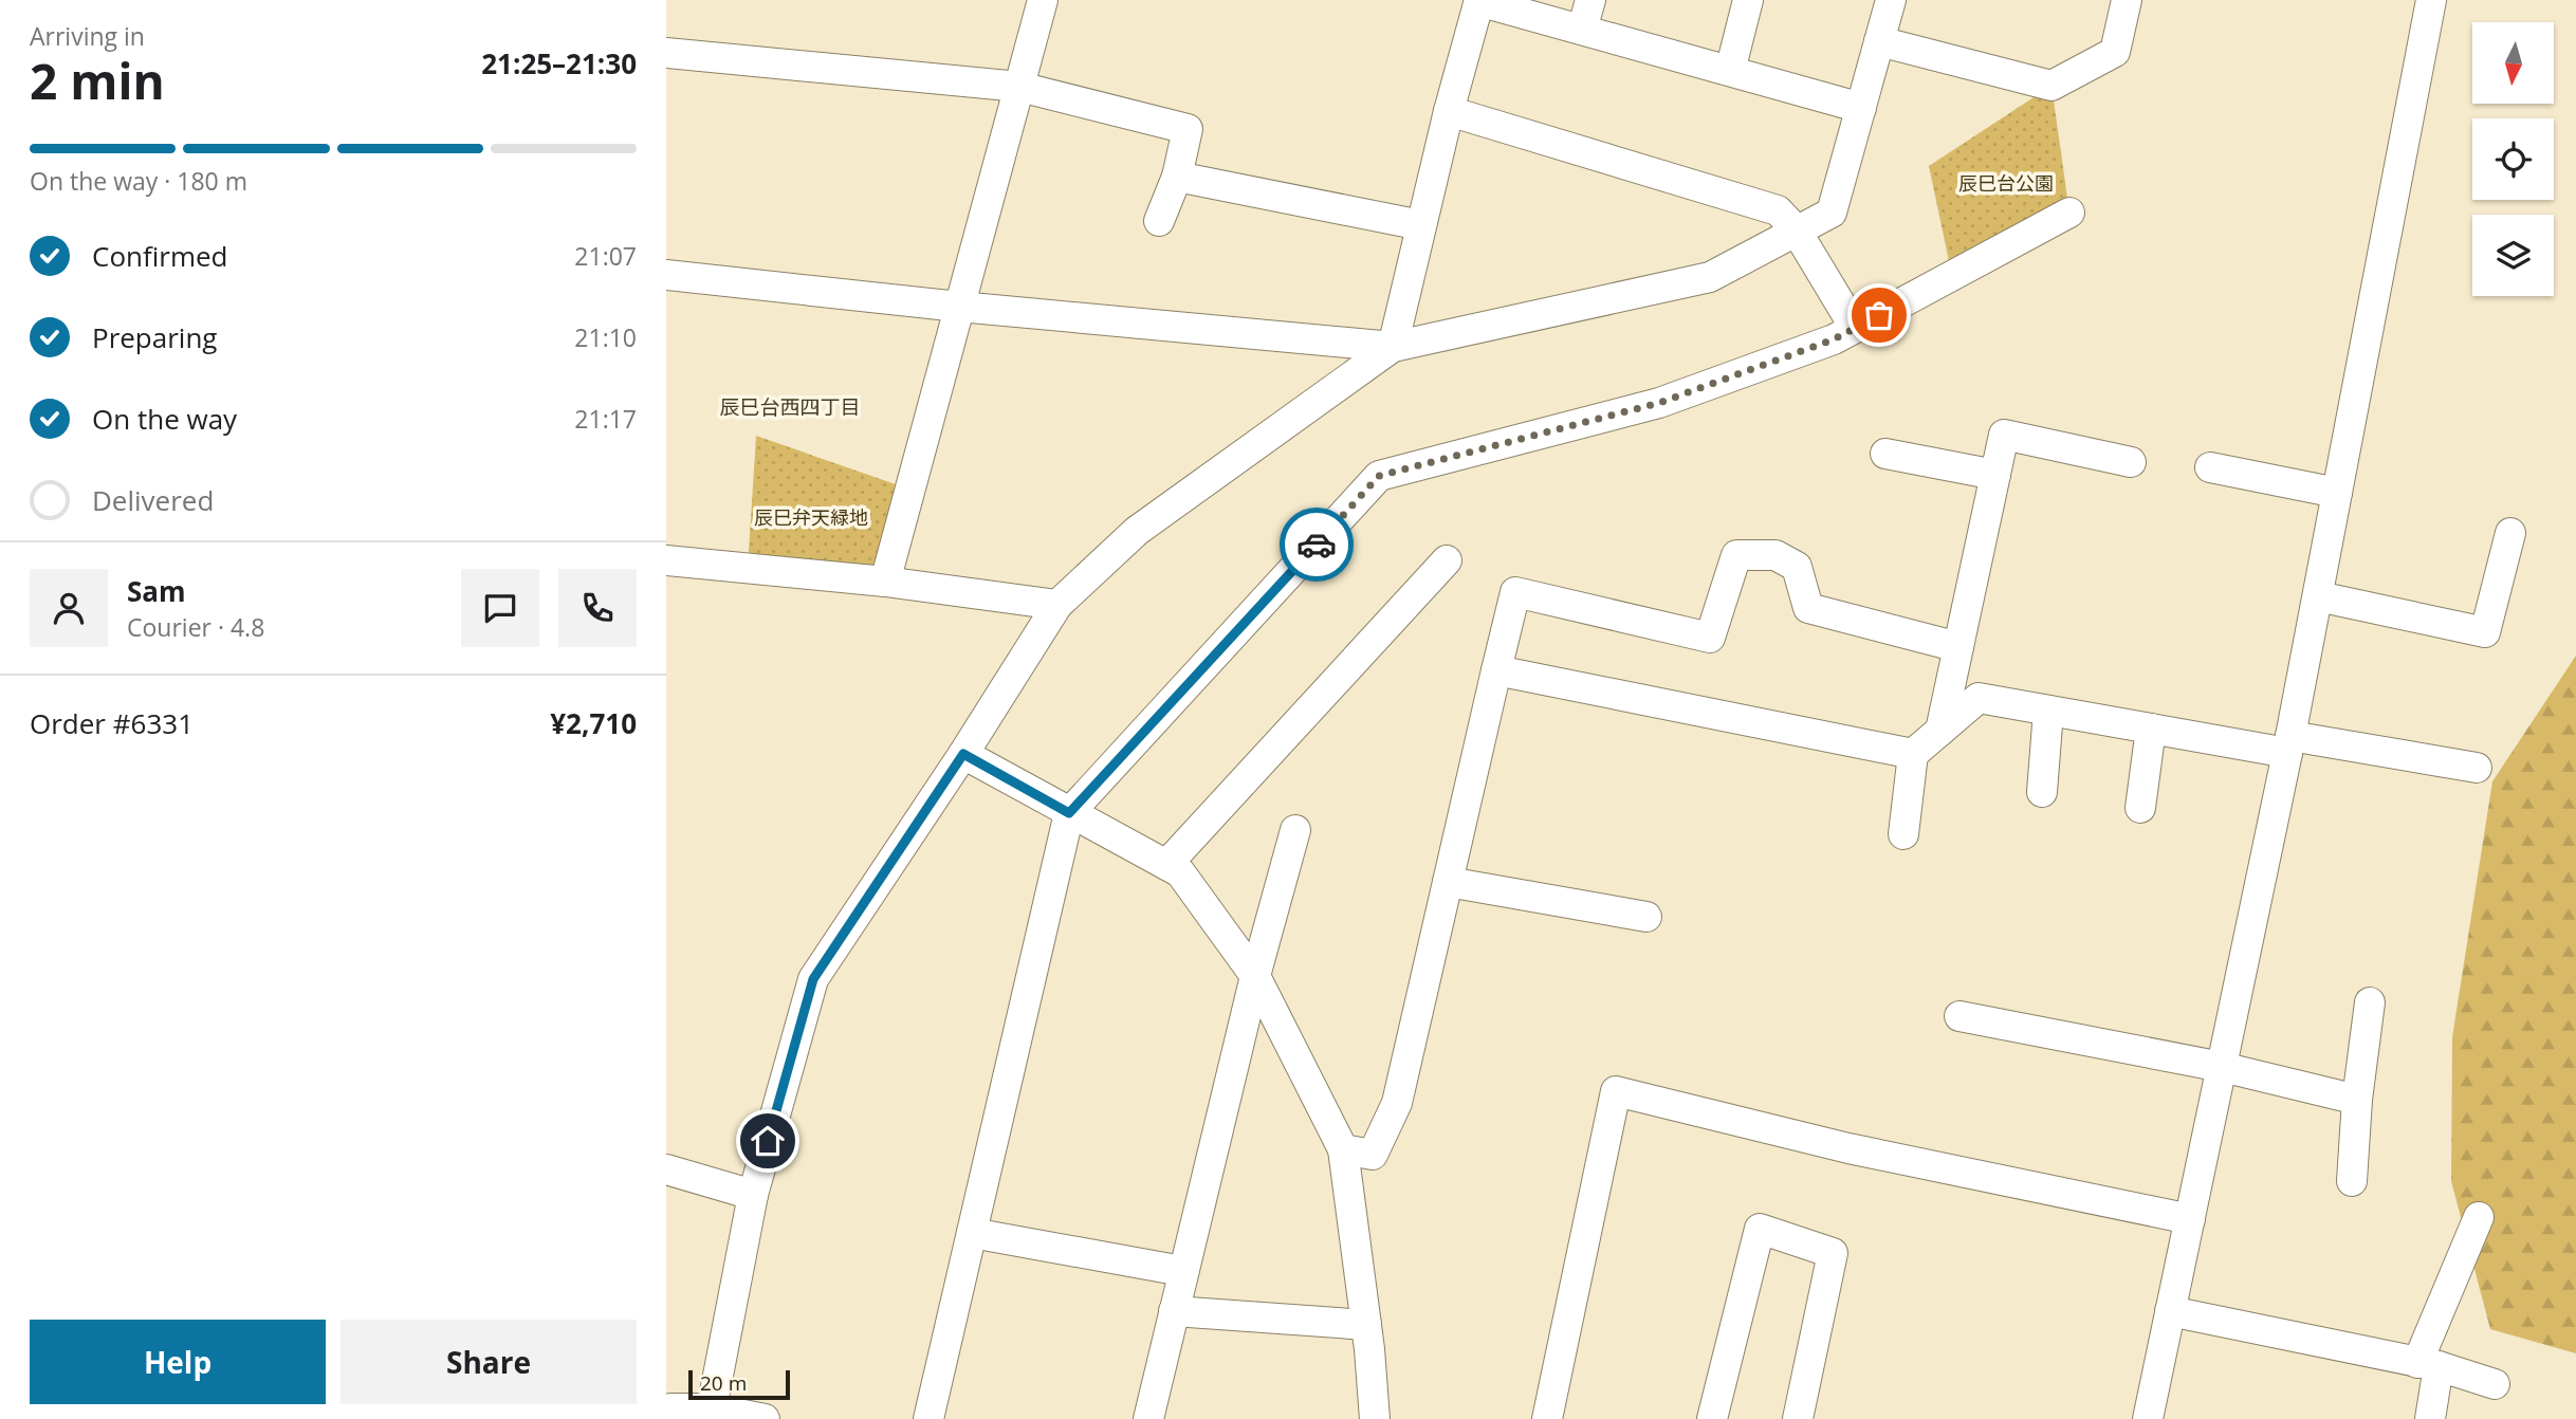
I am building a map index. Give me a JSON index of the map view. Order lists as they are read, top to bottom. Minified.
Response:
{"districts":["辰巳台西四丁目"],"parks":["辰巳台公園","辰巳弁天緑地"],"scale_bar":"20 m","north":"bottom","page":{"heading":["2 min","Arriving in","21:25–21:30"],"panel":["Sam","Courier · 4.8","Order #6331","¥2,710"],"bar":"On the way · 180 m","list":[["Confirmed","21:07"],["Preparing","21:10"],["On the way","21:17"],"Delivered"],"buttons":["Help","Share"],"scale":"20 m"}}
